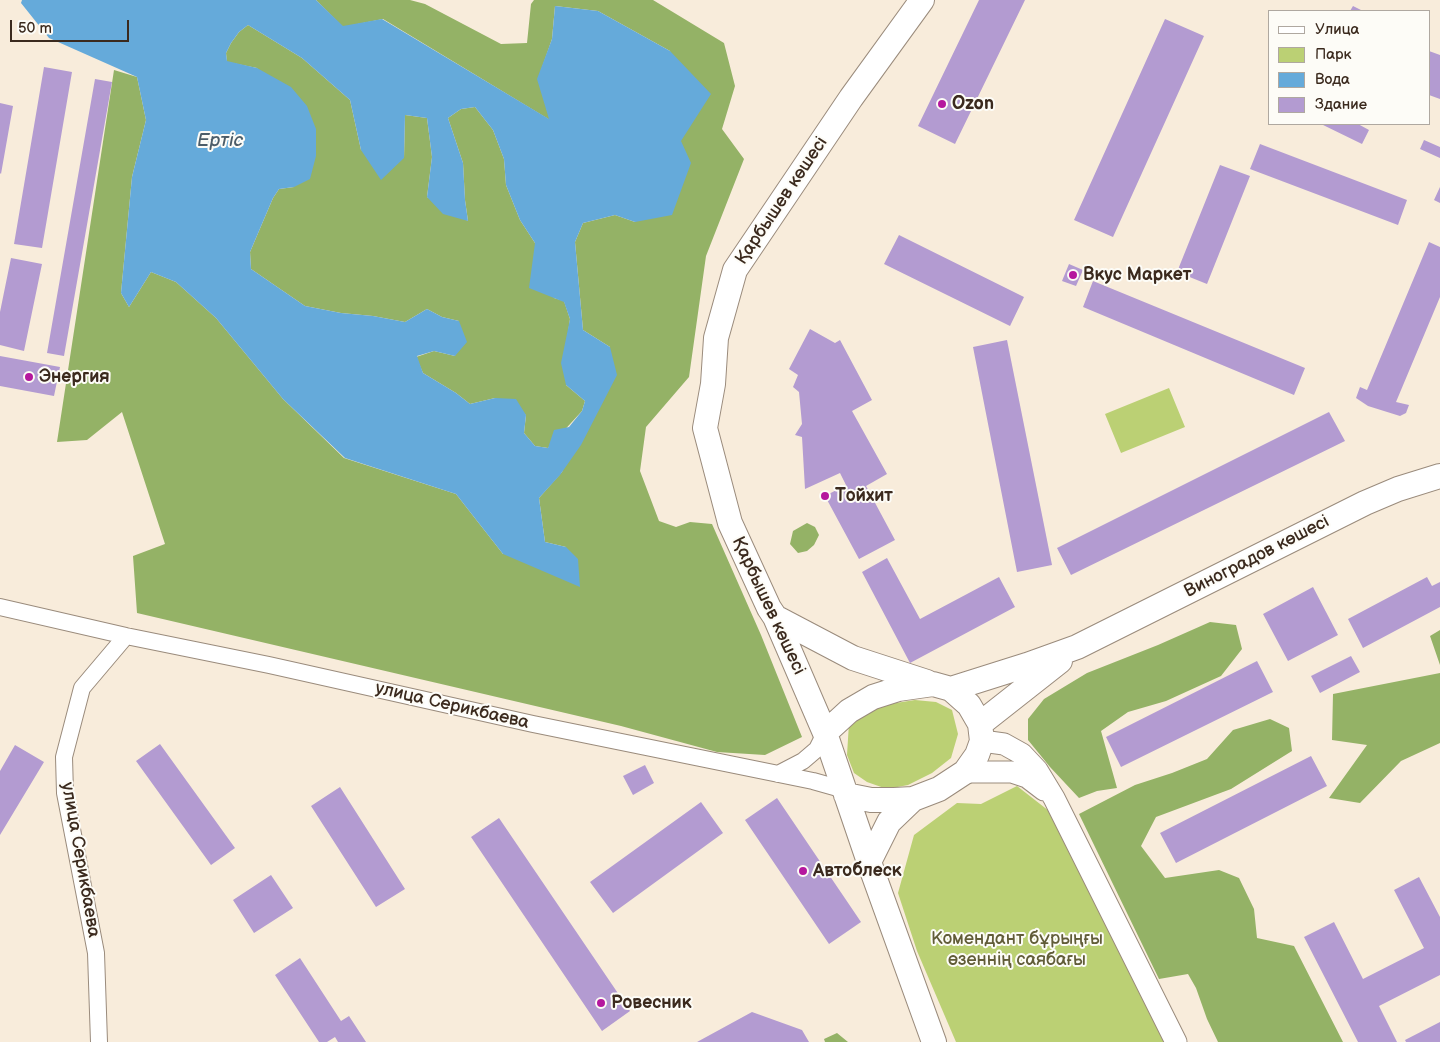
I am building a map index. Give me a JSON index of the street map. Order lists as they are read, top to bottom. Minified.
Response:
{"streets":{"main road":["Қарбышев көшесі","Виноградов көшесі"],"street":["улица Серикбаева"]},"crossings":[["Қарбышев көшесі","улица Серикбаева"]],"water":["Ертіс"],"parks":["Комендант бұрыңғы өзеннің саябағы"],"places":["Ozon","Вкус Маркет","Энергия","Тойхит","Автоблеск","Ровесник"],"legend":["Улица","Парк","Вода","Здание"],"scale_bar":"50 m"}
